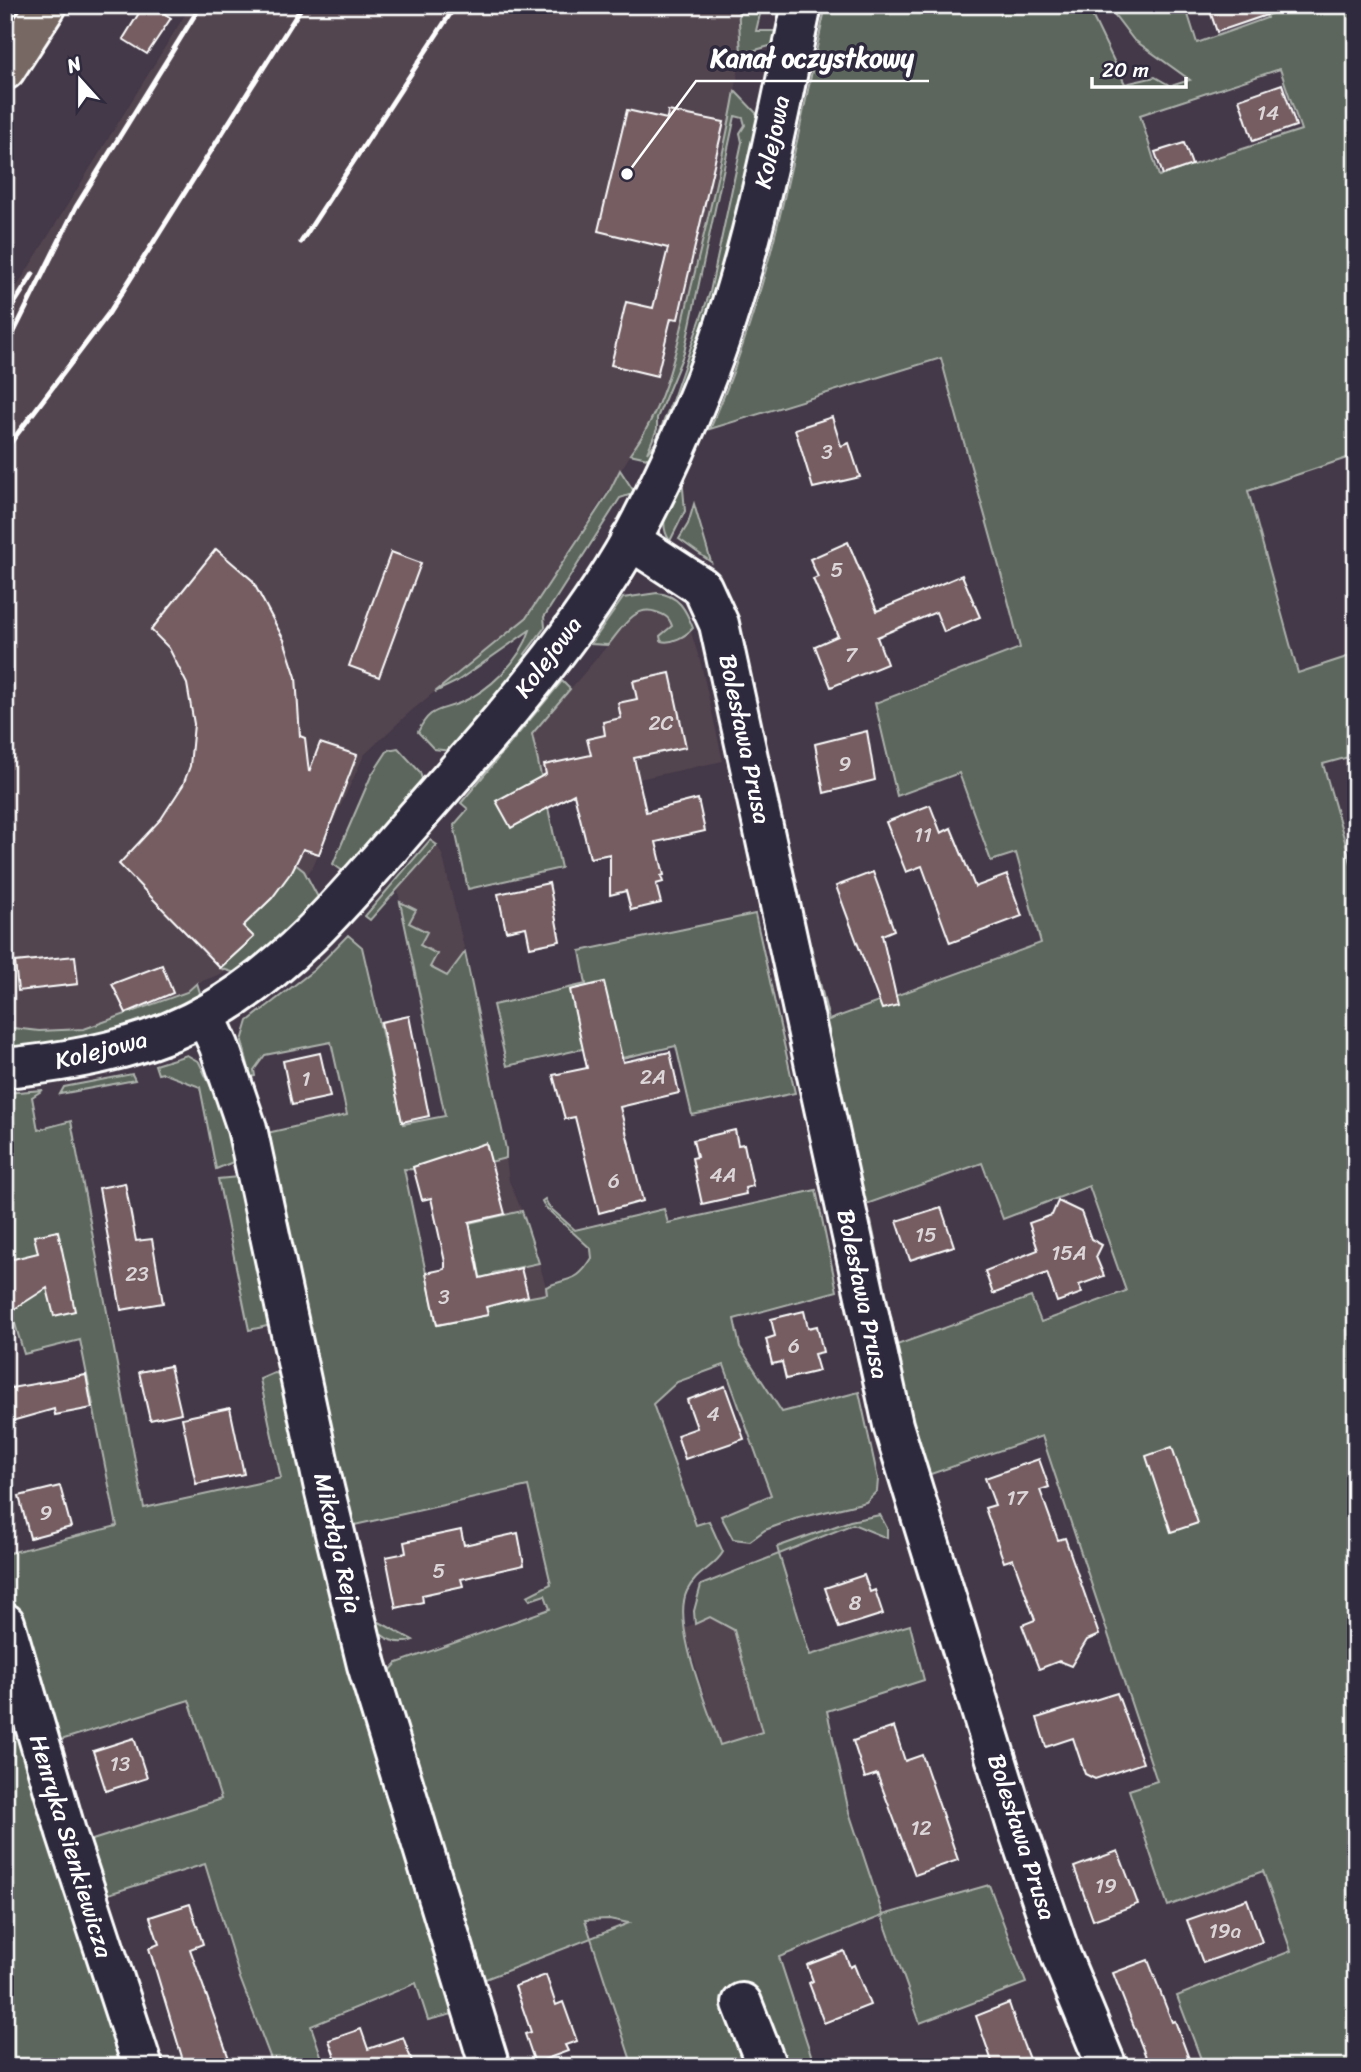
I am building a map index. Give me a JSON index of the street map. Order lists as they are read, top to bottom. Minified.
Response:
{"streets":{"street":["Kolejowa","Bolesława Prusa","Mikołaja Reja","Henryka Sienkiewicza"]},"crossings":[["Kolejowa","Bolesława Prusa"],["Kolejowa","Mikołaja Reja"]],"places":["Kanał oczystkowy"],"house_numbers":["14","3","5","7","2C","9","11","2A","1","4A","6","15","15A","23","3","6","4","17","9","5","8","13","12","19","19a"],"scale_bar":"20 m","north":"top"}
